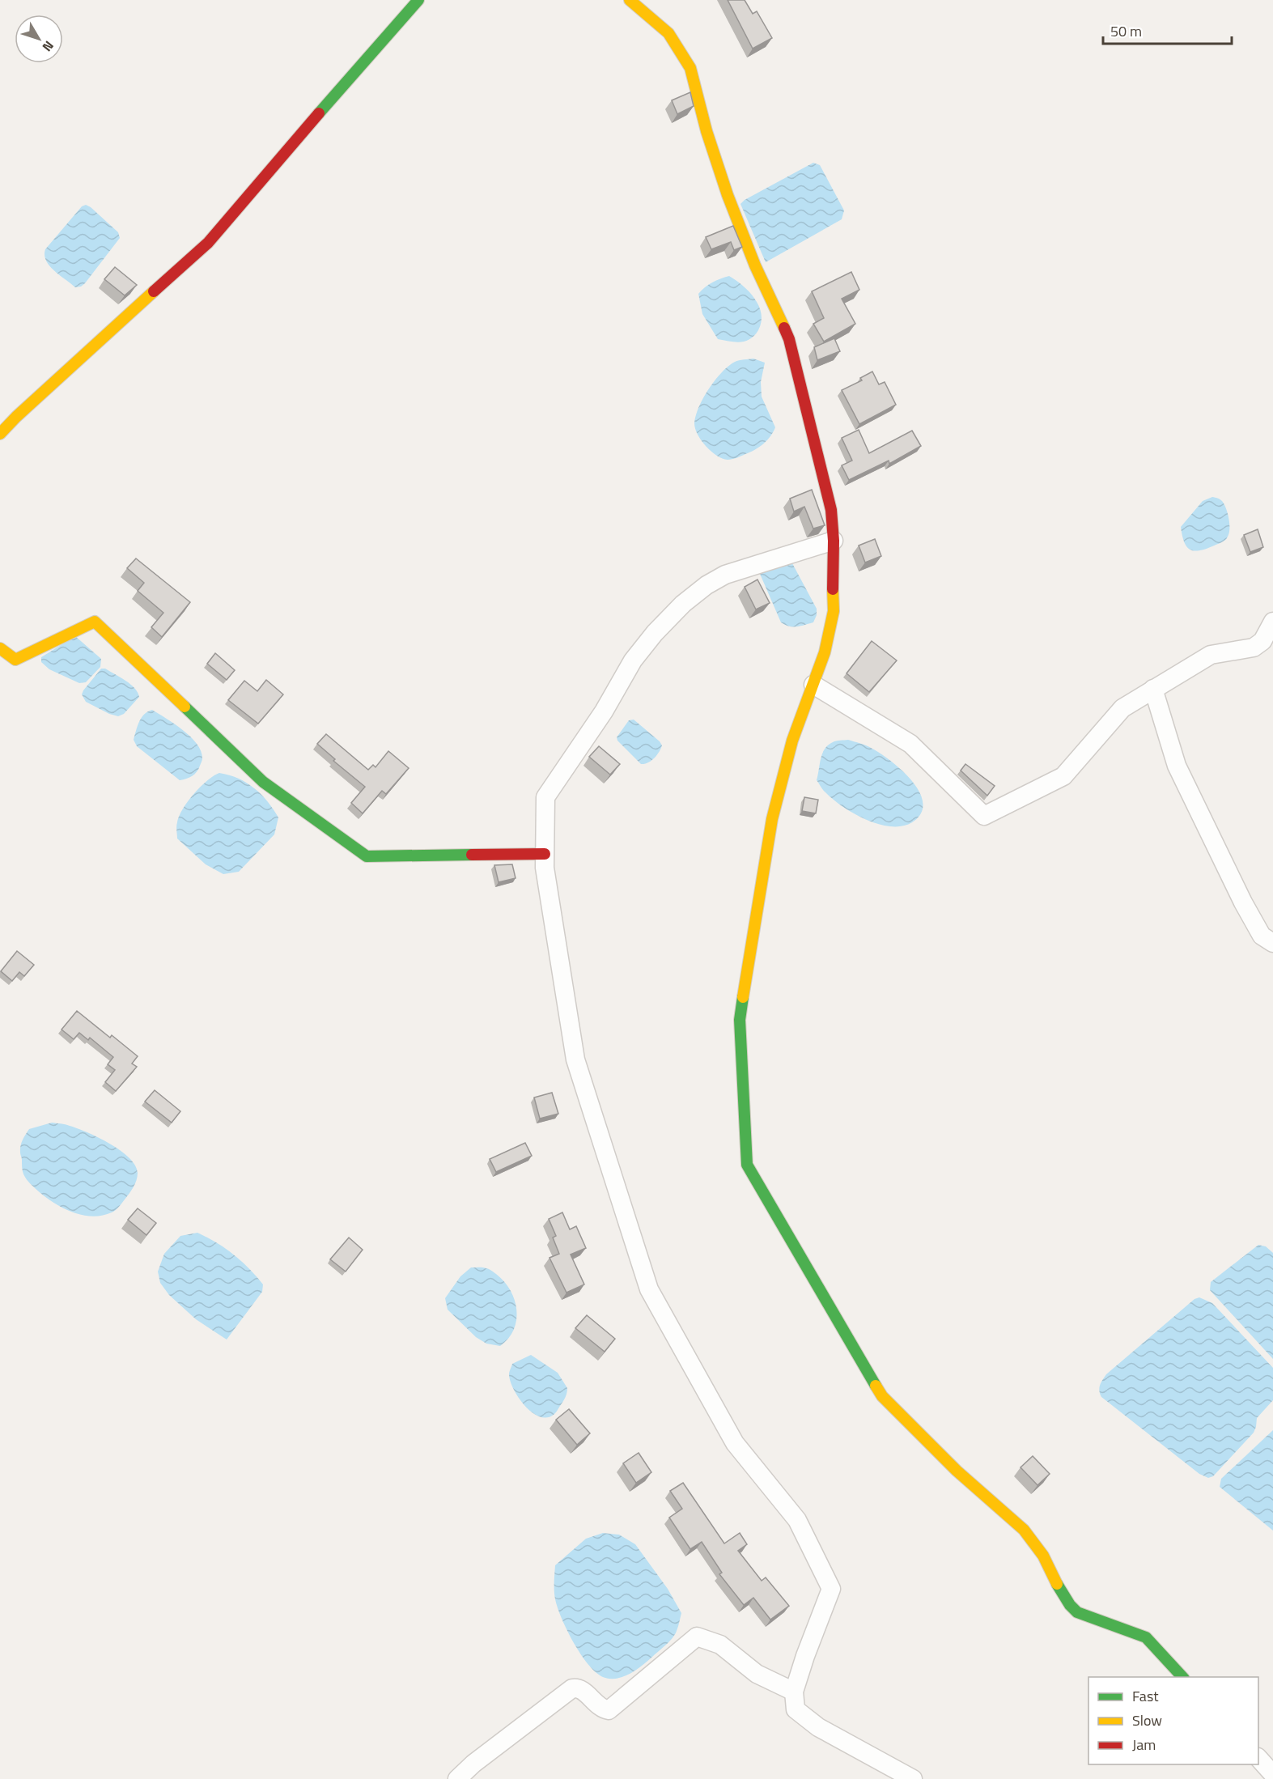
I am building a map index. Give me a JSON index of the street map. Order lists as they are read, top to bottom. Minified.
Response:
{"legend":["Fast","Slow","Jam"],"scale_bar":"50 m","north":"bottom right"}
